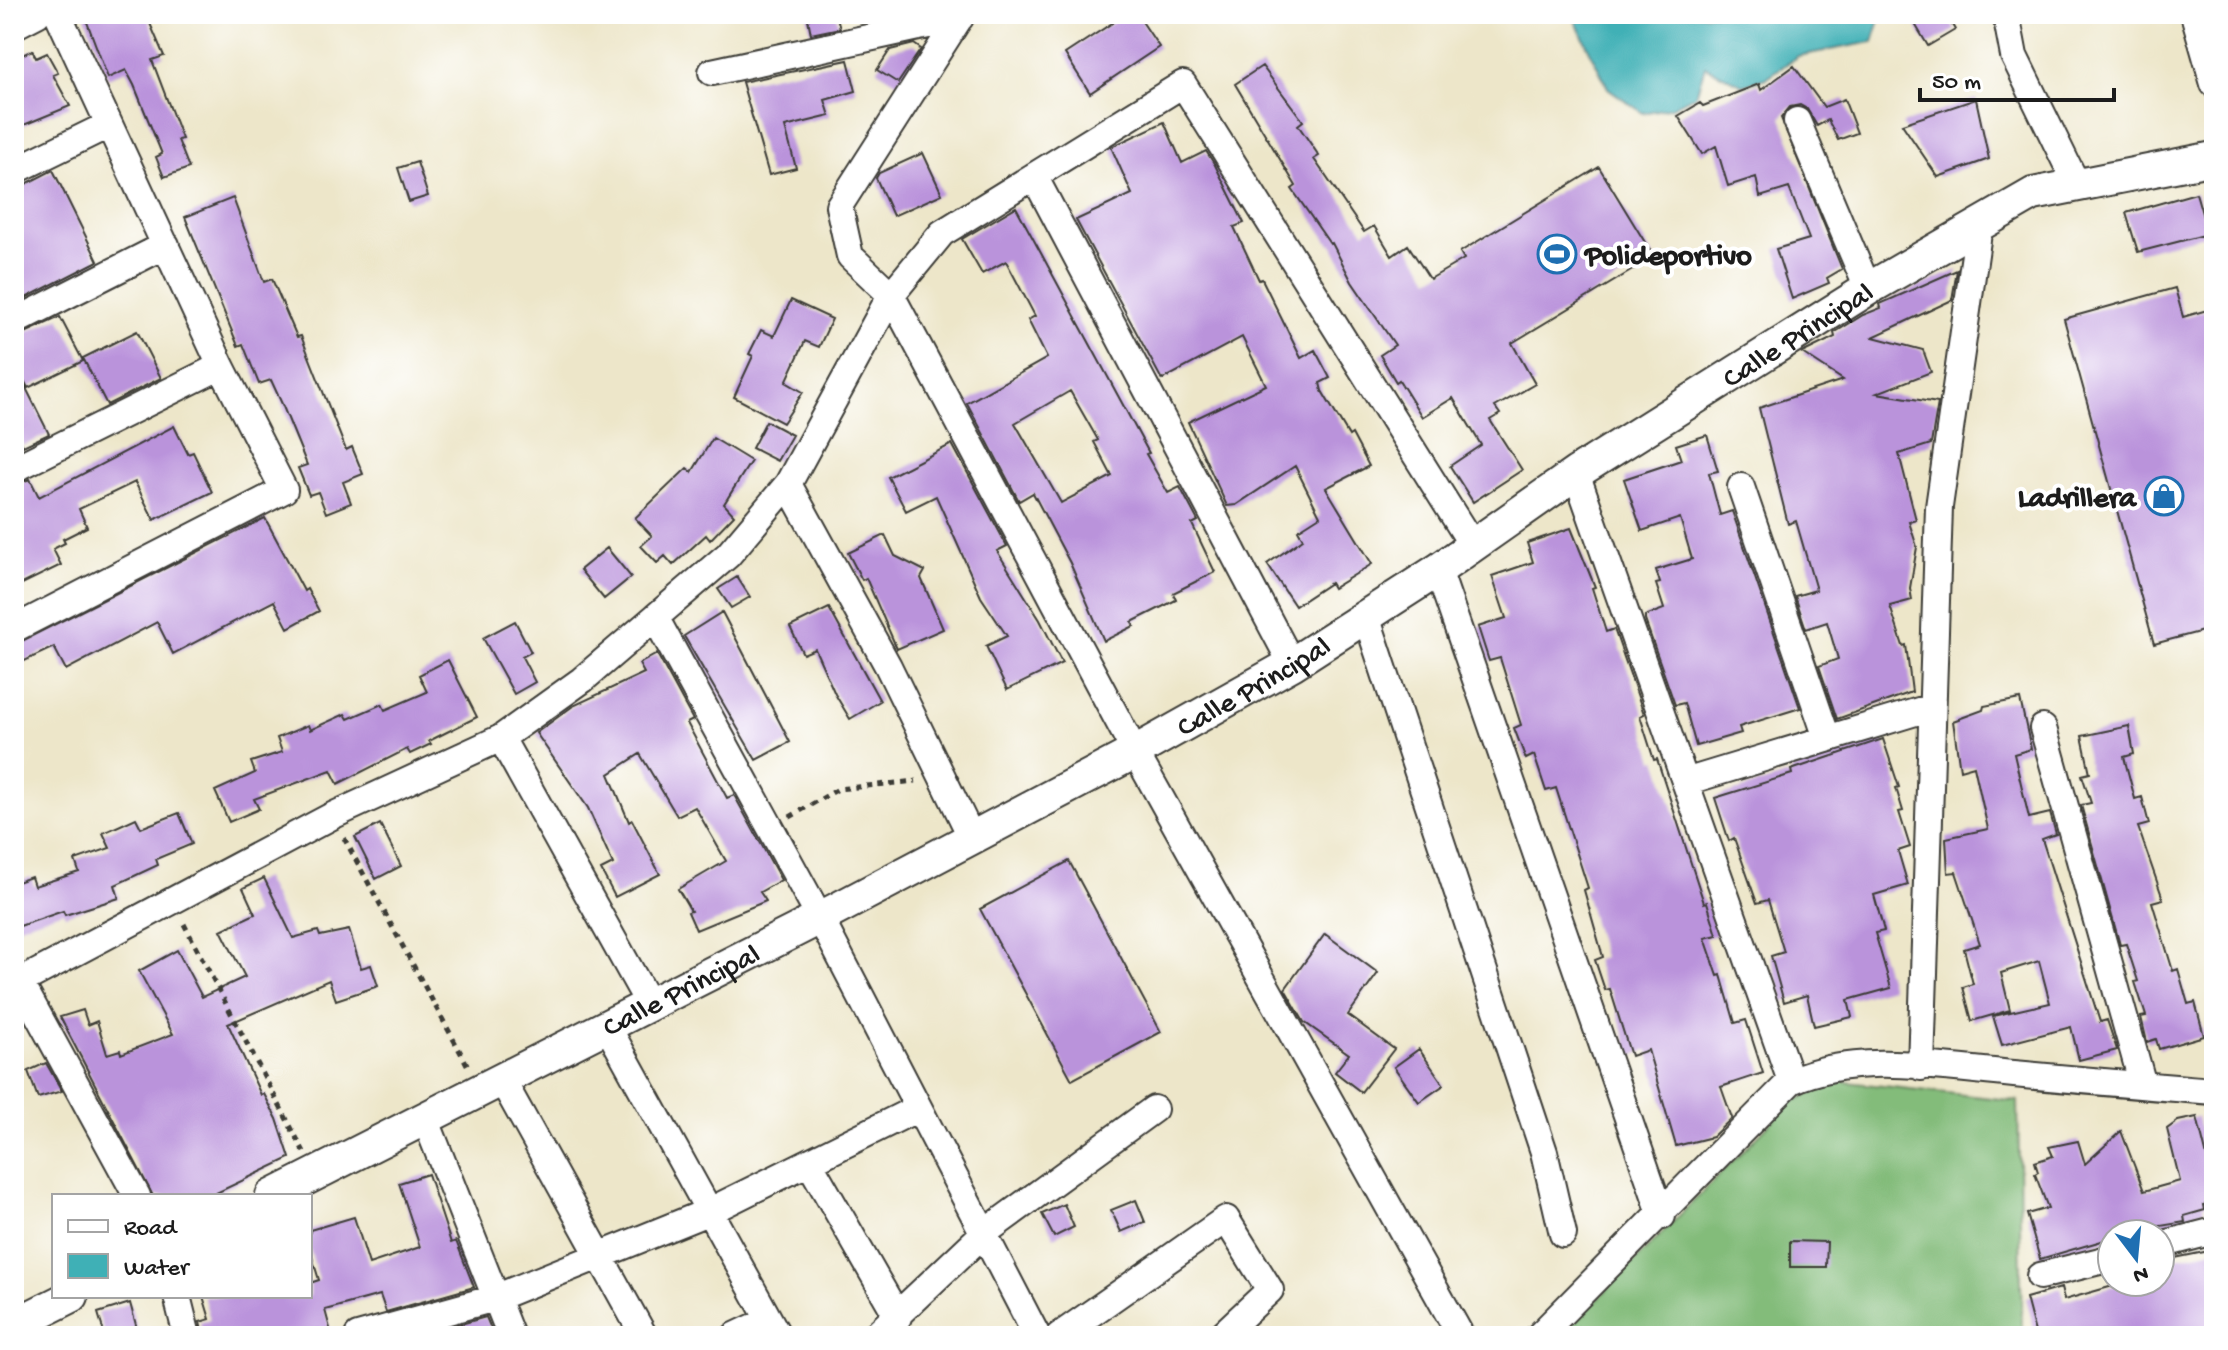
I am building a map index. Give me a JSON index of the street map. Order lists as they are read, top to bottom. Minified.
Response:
{"streets":{"street":["Calle Principal"]},"places":{"sports":["Polideportivo"],"shop":["Ladrillera"]},"legend":["Road","Water"],"scale_bar":"50 m","north":"bottom"}
